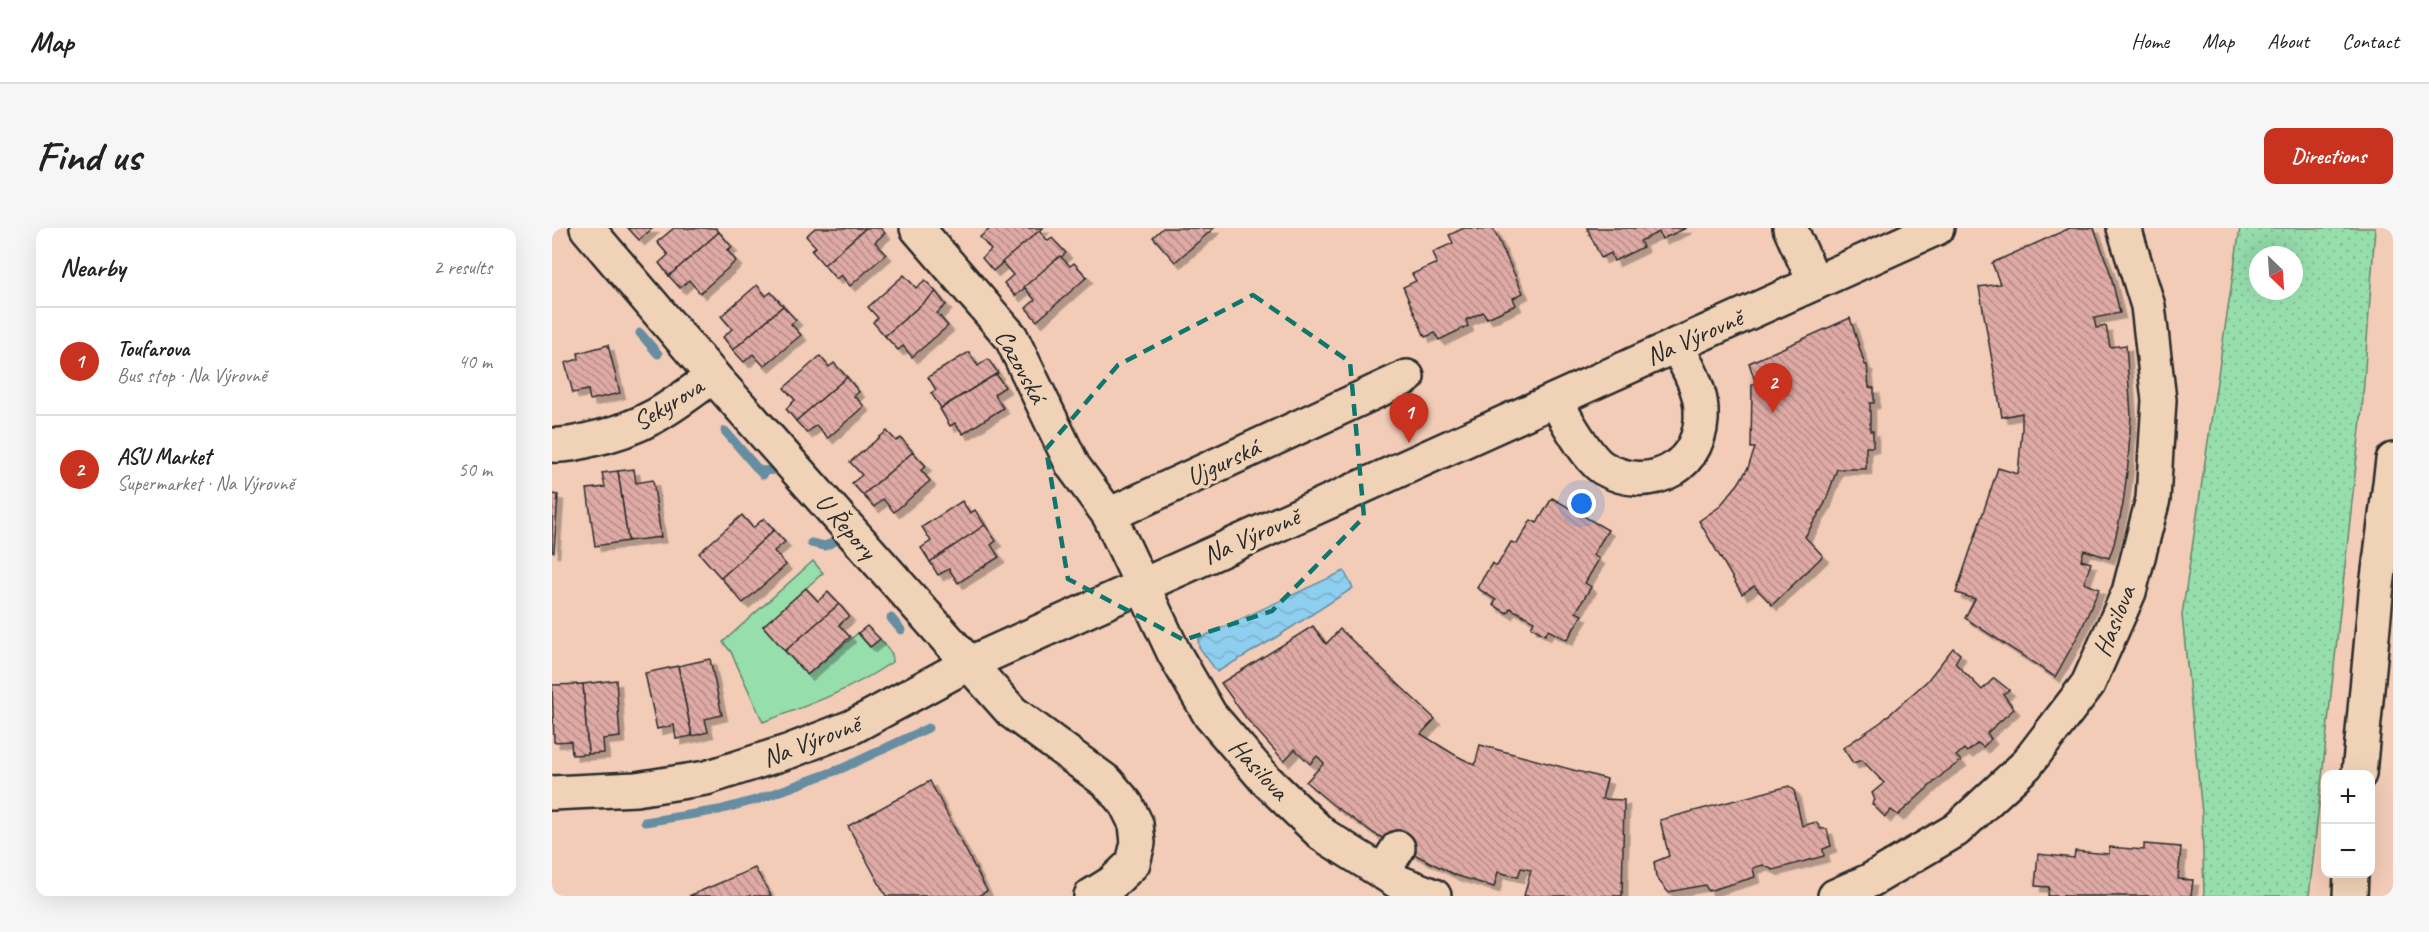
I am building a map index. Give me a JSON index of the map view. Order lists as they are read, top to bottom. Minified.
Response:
{"streets":{"street":["Na Výrovně","Cazovská","Sekyrova","Ujgurská","U Řepory","Hasilova"]},"crossings":[["Na Výrovně","U Řepory"],["Na Výrovně","Hasilova"],["Cazovská","Ujgurská"],["Sekyrova","U Řepory"]],"north":"bottom right","page":{"header":"Map","nav":["Home","Map","About","Contact"],"buttons":"Directions","title":"Find us","heading":["Nearby","2 results"],"list":[{"mark":"1","name":"Toufarova","note":"Bus stop · Na Výrovně","value":"40 m"},{"mark":"2","name":"ASU Market","note":"Supermarket · Na Výrovně","value":"50 m"}],"pins":["2","1"],"map_buttons":["+","−"]}}
